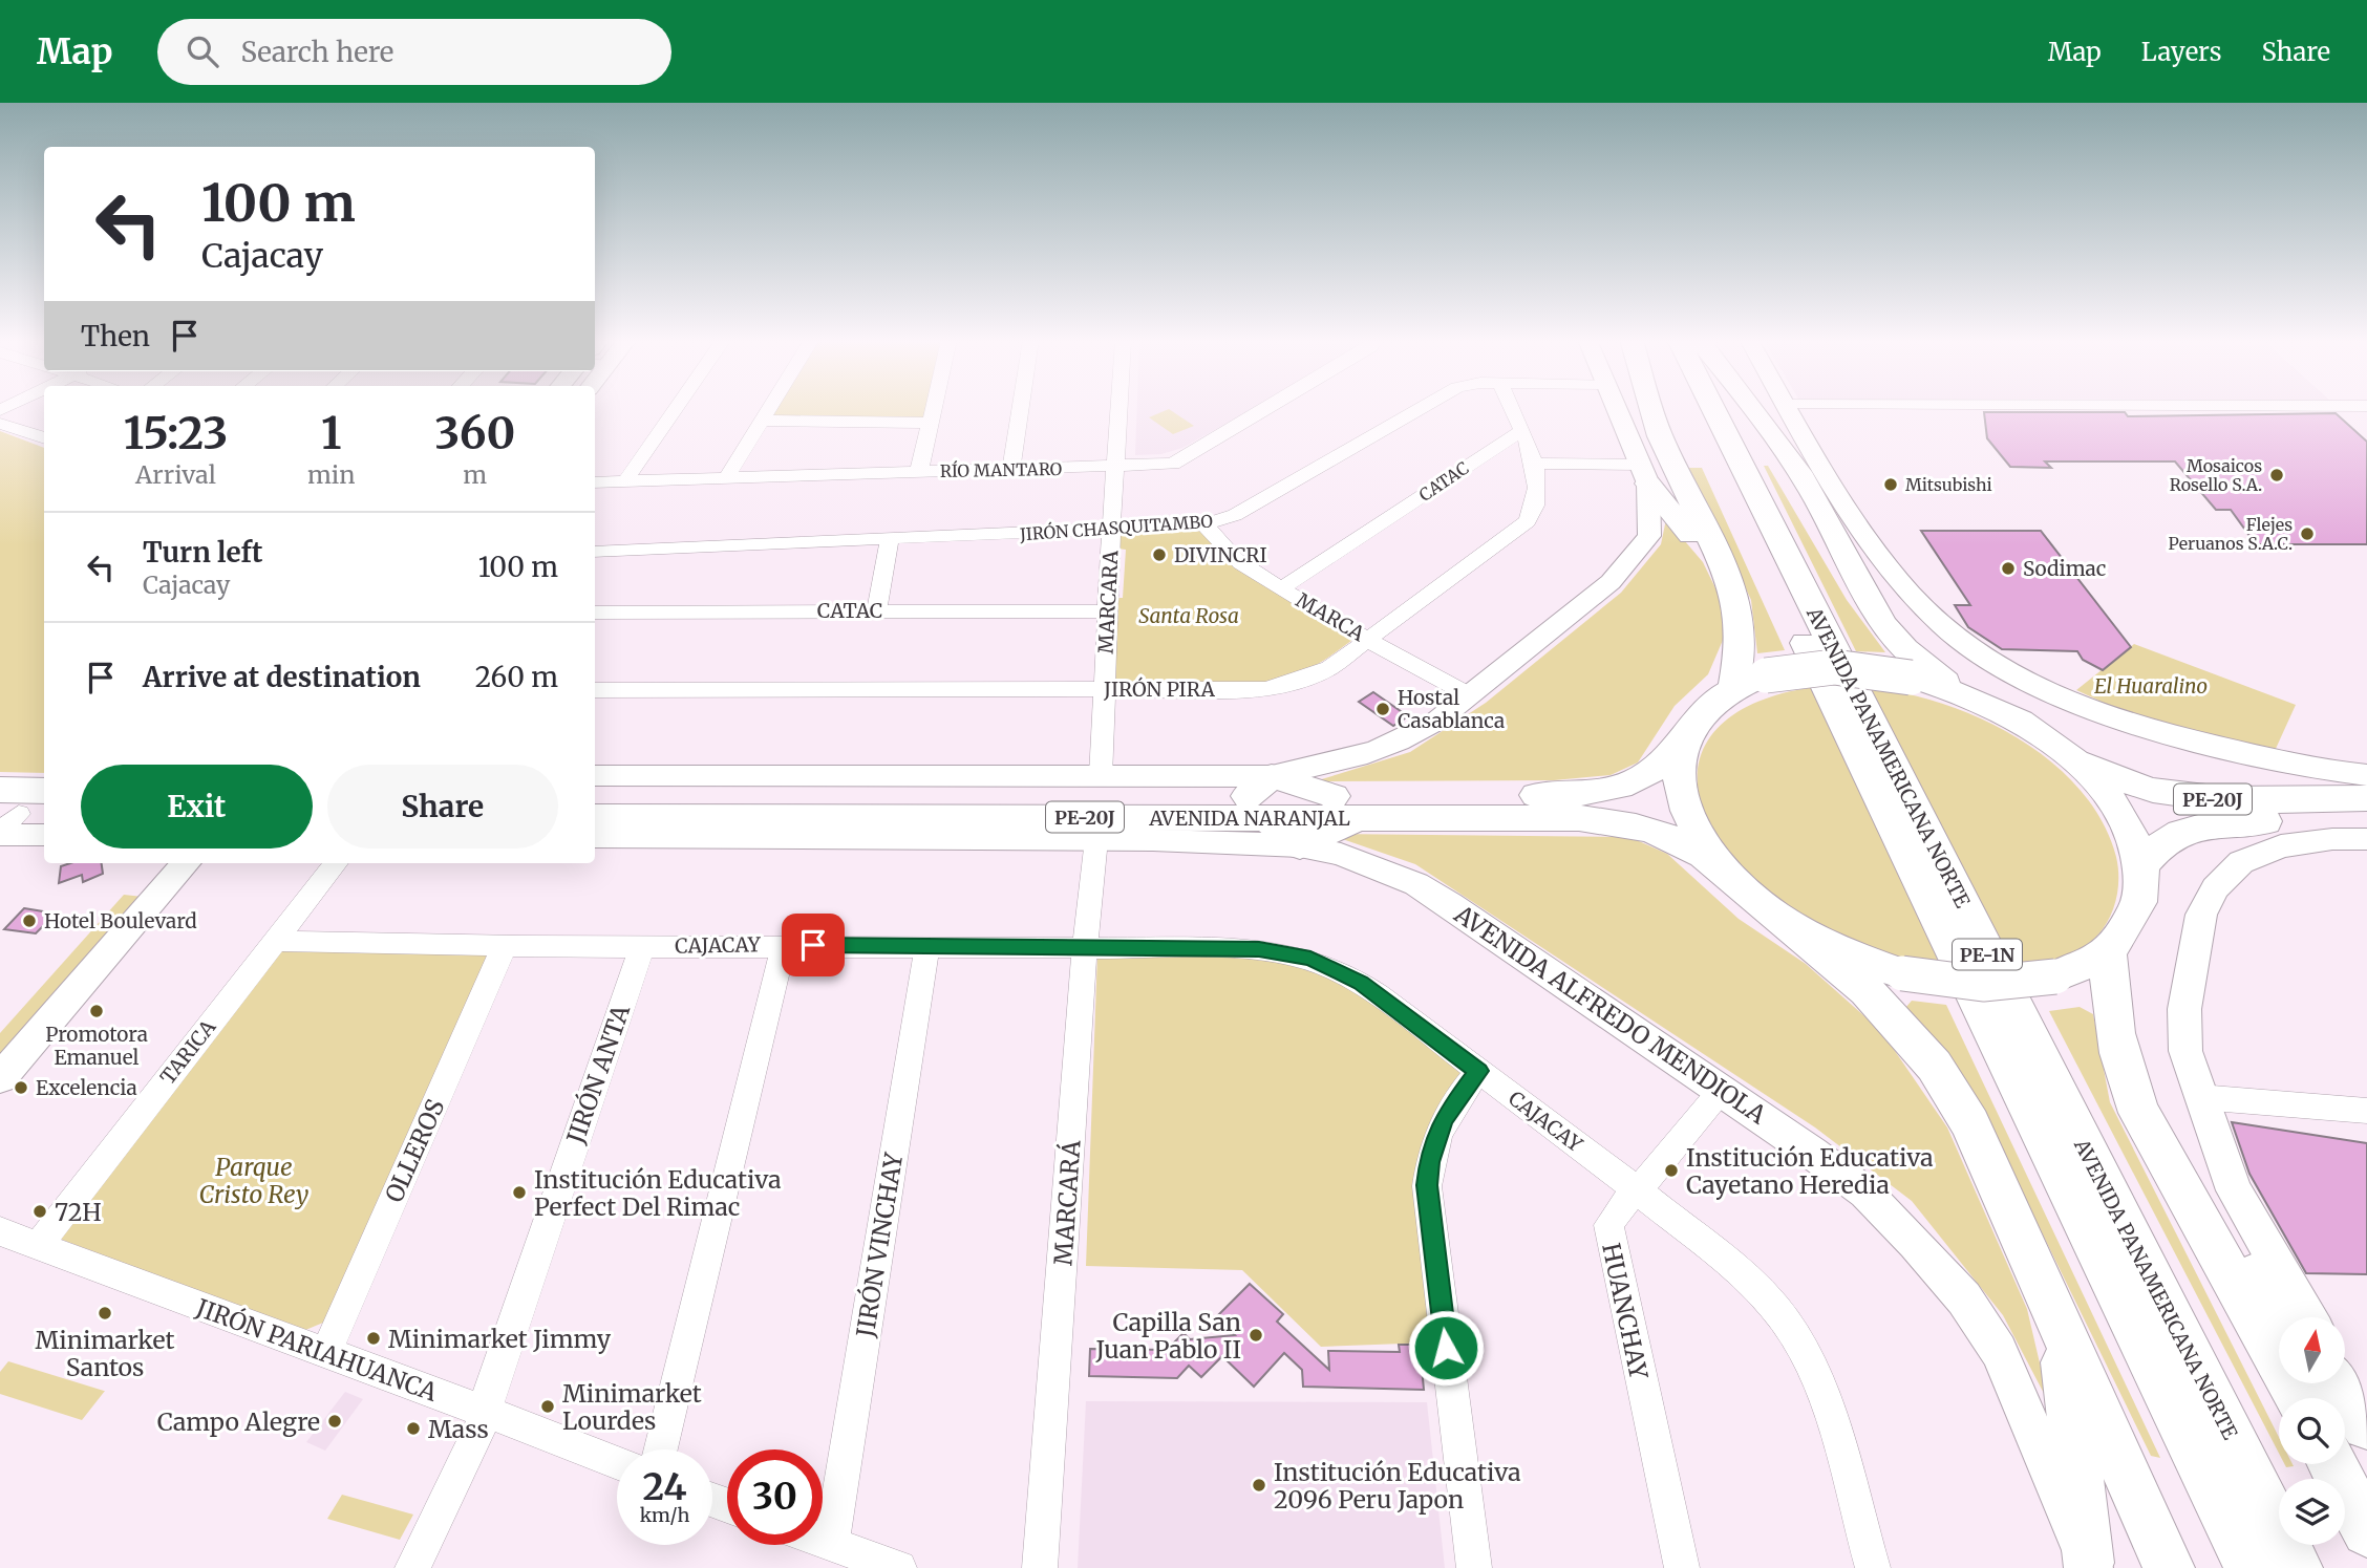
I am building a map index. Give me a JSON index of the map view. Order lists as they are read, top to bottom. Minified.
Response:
{"streets":{"highway":["AVENIDA PANAMERICANA NORTE","PE-20J","AVENIDA NARANJAL","PE-1N"],"main road":["AVENIDA ALFREDO MENDIOLA"],"street":["RÍO MANTARO","CATAC","JIRÓN CHASQUITAMBO","MARCARA","MARCA","JIRÓN PIRA","CAJACAY","TARICA","JIRÓN ANTA","OLLEROS","MARCARÁ","JIRÓN VINCHAY","HUANCHAY","JIRÓN PARIAHUANCA"]},"crossings":[["RÍO MANTARO","MARCARA"],["CATAC","MARCARA"],["CATAC","MARCA"],["CATAC","JIRÓN PIRA"],["JIRÓN CHASQUITAMBO","MARCARA"],["JIRÓN CHASQUITAMBO","MARCA"],["MARCARA","JIRÓN PIRA"],["MARCARA","AVENIDA NARANJAL"],["MARCA","JIRÓN PIRA"],["MARCA","AVENIDA NARANJAL"],["PE-20J","AVENIDA NARANJAL"],["AVENIDA NARANJAL","AVENIDA ALFREDO MENDIOLA"],["AVENIDA NARANJAL","MARCARÁ"],["CAJACAY","TARICA"],["CAJACAY","JIRÓN ANTA"],["CAJACAY","OLLEROS"],["CAJACAY","MARCARÁ"],["CAJACAY","JIRÓN VINCHAY"],["CAJACAY","HUANCHAY"],["AVENIDA ALFREDO MENDIOLA","HUANCHAY"],["TARICA","JIRÓN PARIAHUANCA"],["JIRÓN ANTA","JIRÓN PARIAHUANCA"],["OLLEROS","JIRÓN PARIAHUANCA"]],"parks":["Santa Rosa","El Huaralino","Parque Cristo Rey"],"places":["Mosaicos Rosello S.A.","Mitsubishi","Flejes Peruanos S.A.C.","DIVINCRI","Sodimac","Hostal Casablanca","Hotel Boulevard","Promotora Emanuel","Excelencia","Institución Educativa Cayetano Heredia","Institución Educativa Perfect Del Rimac","72H","Minimarket Santos","Capilla San Juan Pablo II","Minimarket Jimmy","Minimarket Lourdes","Campo Alegre","Mass","Institución Educativa 2096 Peru Japon"],"north":"top","page":{"header":"Map","search":"Search here","nav":["Map","Layers","Share"],"turn":["100 m","Cajacay"],"then":"Then","eta":["15:23","Arrival","1","min","360","m"],"list":[{"name":"Turn left","note":"Cajacay","value":"100 m"},{"name":"Arrive at destination","value":"260 m"}],"buttons":["Exit","Share"],"speed":"24 km/h","limit":"30"}}
